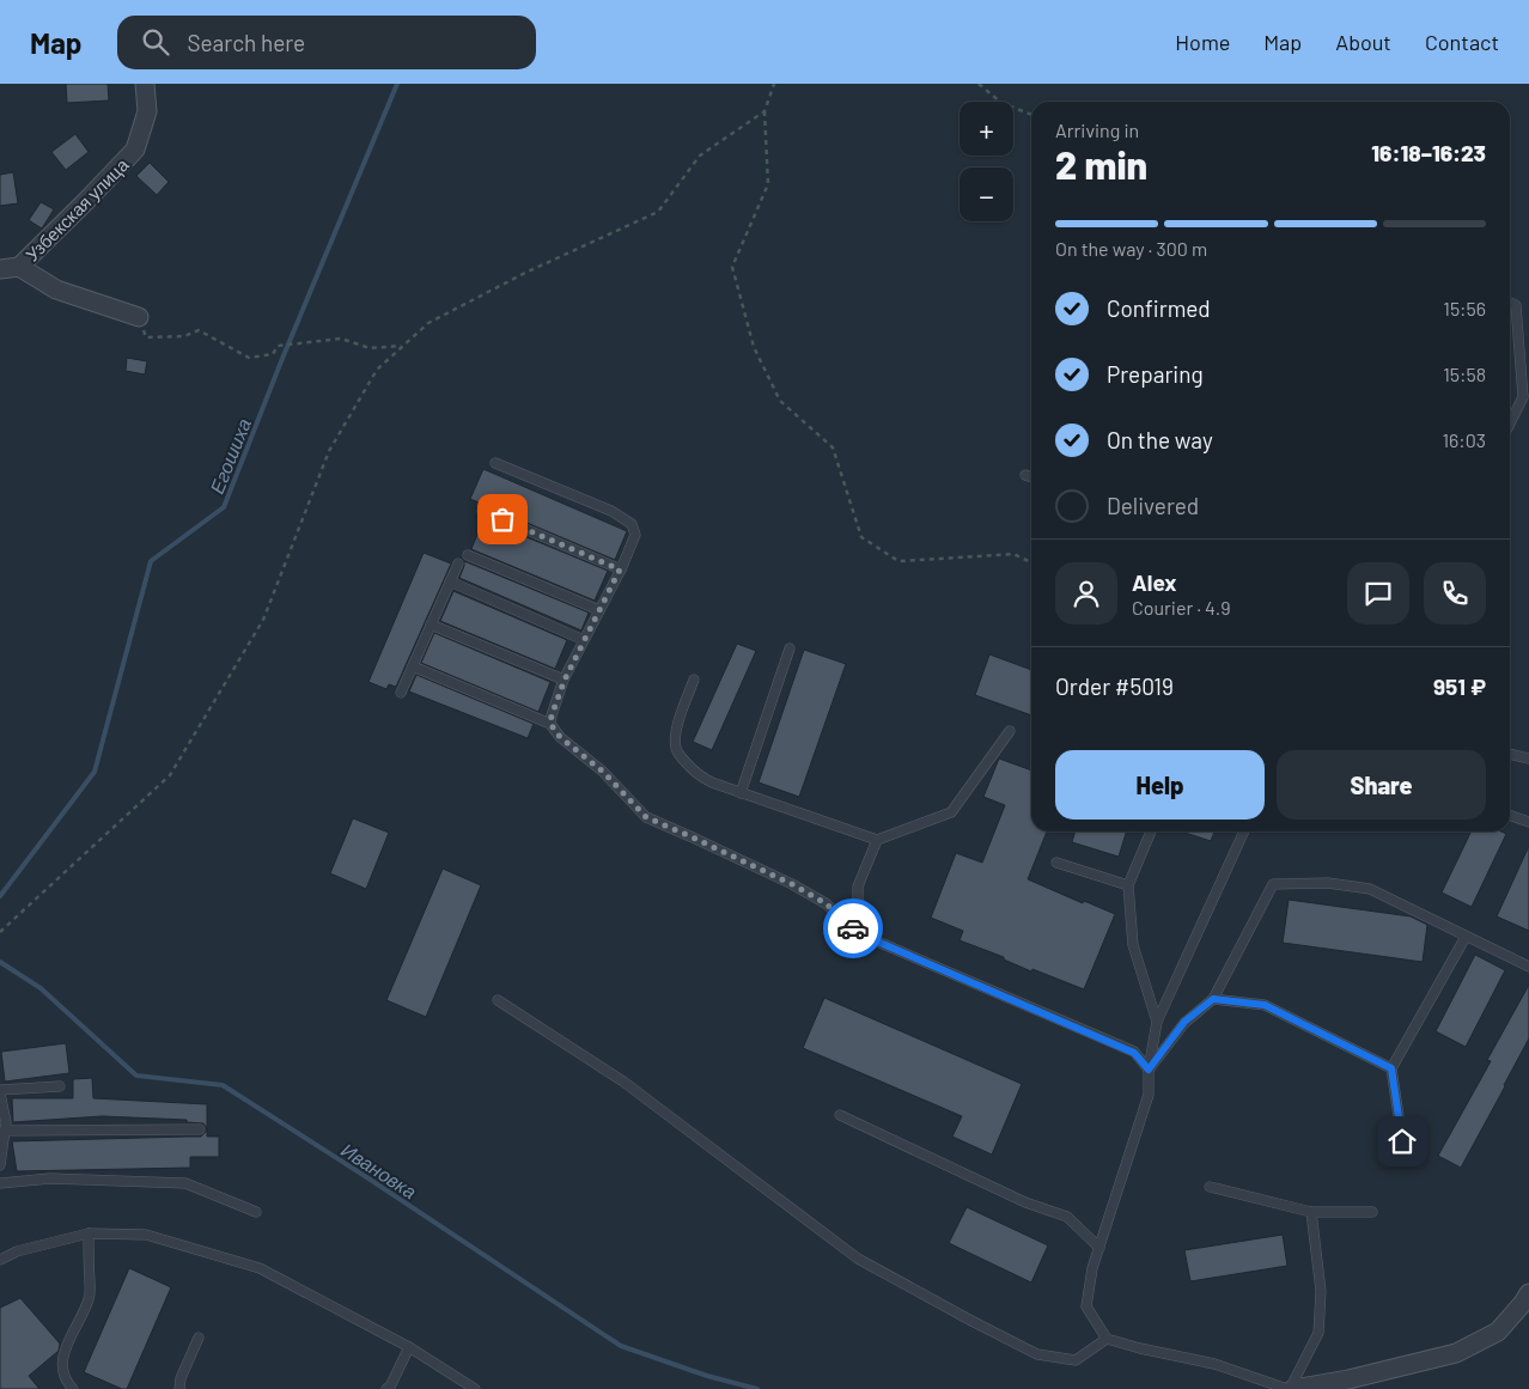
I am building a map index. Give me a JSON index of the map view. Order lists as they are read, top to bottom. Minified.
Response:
{"streets":{"street":["Узбекская улица"]},"water":["Егошиха","Ивановка"],"page":{"header":"Map","search":"Search here","nav":["Home","Map","About","Contact"],"map_buttons":["+","−"],"heading":["2 min","Arriving in","16:18–16:23"],"panel":["Alex","Courier · 4.9","Order #5019","951 ₽"],"bar":"On the way · 300 m","list":[["Confirmed","15:56"],["Preparing","15:58"],["On the way","16:03"],"Delivered"],"buttons":["Help","Share"]}}
